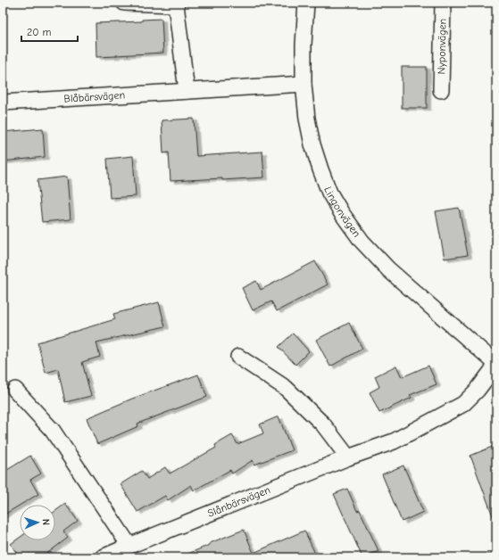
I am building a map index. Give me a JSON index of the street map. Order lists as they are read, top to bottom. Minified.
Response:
{"streets":{"street":["Nyponvägen","Blåbärsvägen","Lingonvägen","Slånbärsvägen"]},"crossings":[["Blåbärsvägen","Lingonvägen"],["Lingonvägen","Slånbärsvägen"]],"scale_bar":"20 m","north":"right"}
